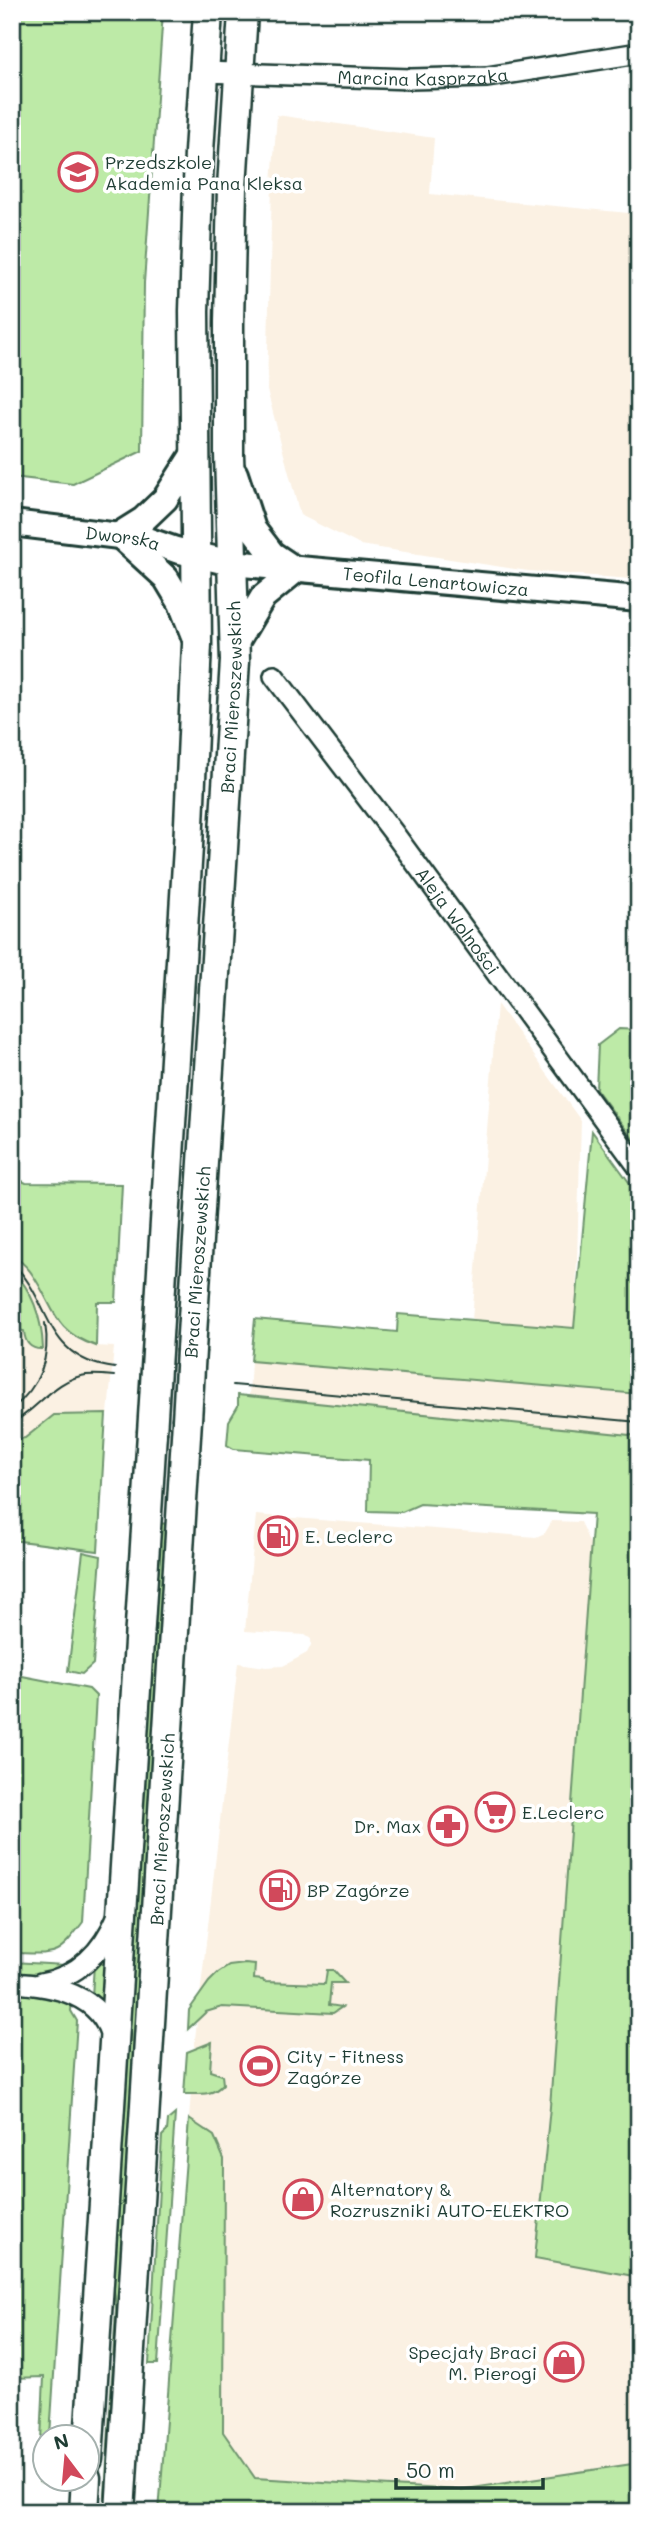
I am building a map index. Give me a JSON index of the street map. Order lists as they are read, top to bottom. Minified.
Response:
{"streets":{"main road":["Braci Mieroszewskich"],"street":["Marcina Kasprzaka","Dworska","Teofila Lenartowicza","Aleja Wolności"]},"crossings":[["Marcina Kasprzaka","Braci Mieroszewskich"],["Dworska","Teofila Lenartowicza"],["Dworska","Braci Mieroszewskich"],["Teofila Lenartowicza","Braci Mieroszewskich"]],"places":{"school or university":["Przedszkole Akademia Pana Kleksa"],"fuel station":["E. Leclerc","BP Zagórze"],"supermarket":["E.Leclerc"],"pharmacy":["Dr. Max"],"sports":["City - Fitness Zagórze"],"shop":["Alternatory & Rozruszniki AUTO-ELEKTRO","Specjały Braci M. Pierogi"]},"scale_bar":"50 m","north":"top"}
